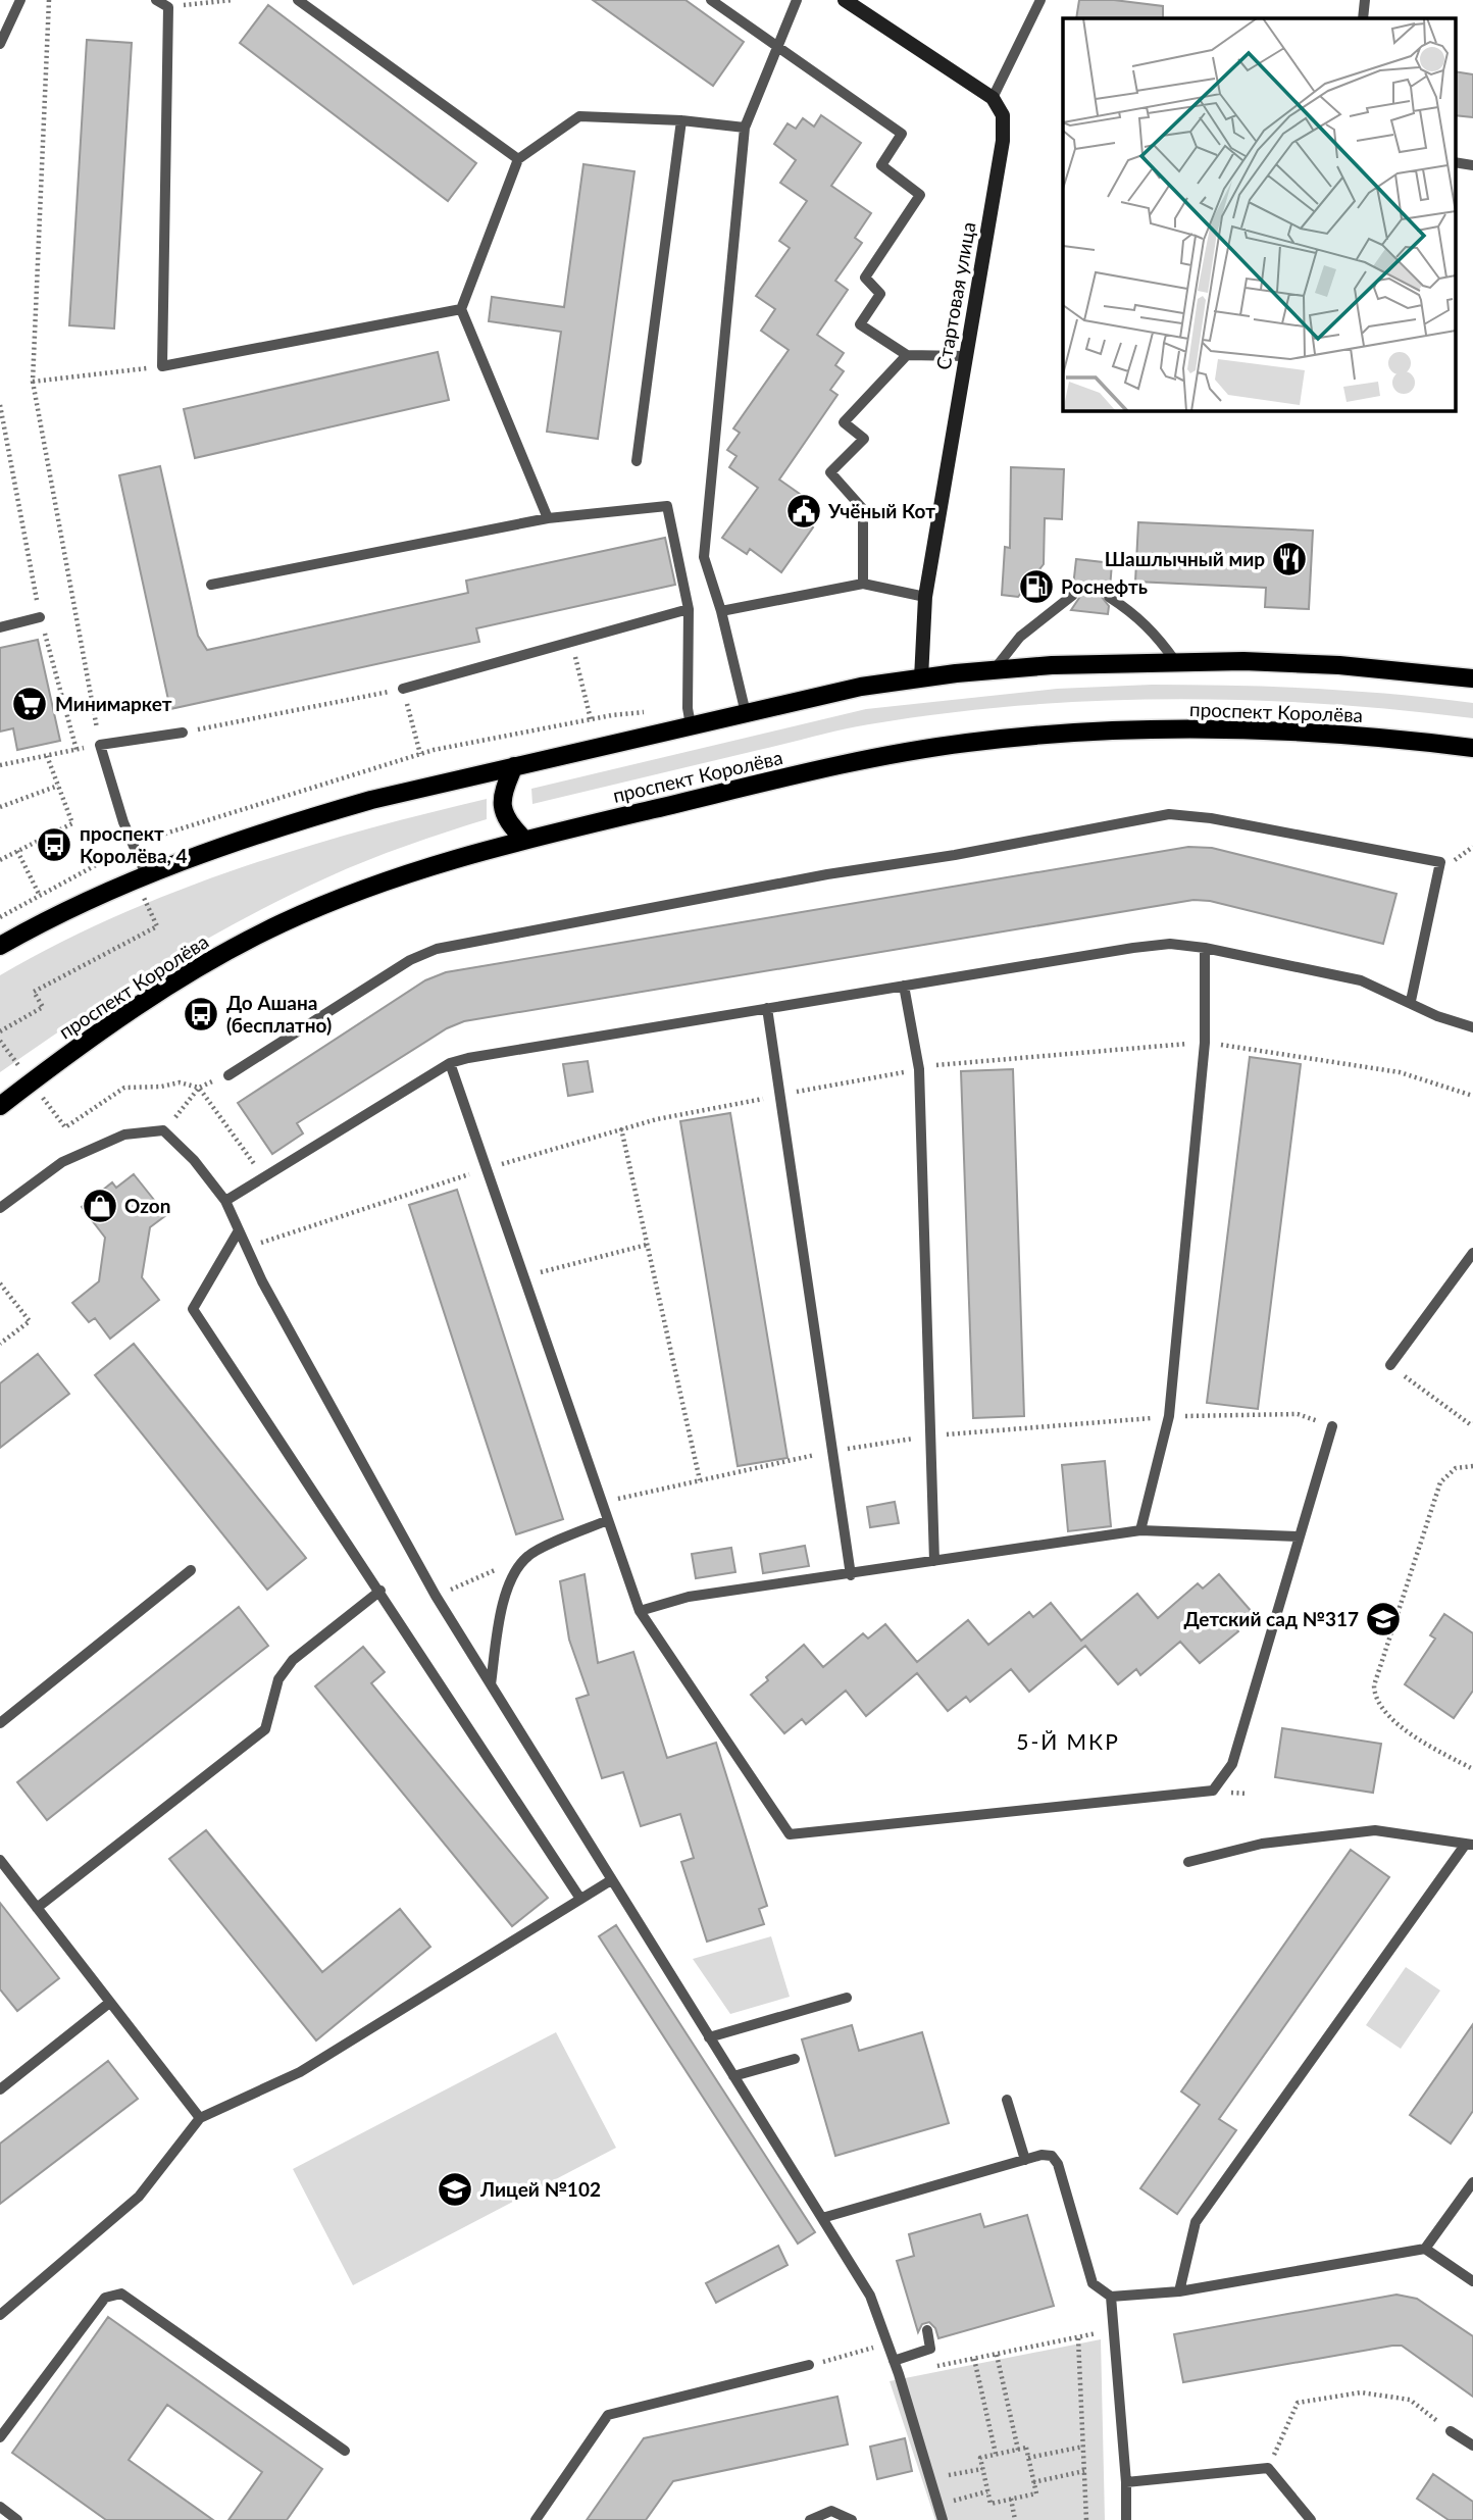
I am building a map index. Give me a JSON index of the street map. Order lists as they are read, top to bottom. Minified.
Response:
{"streets":{"main road":["проспект Королёва"],"street":["Стартовая улица"]},"districts":["5-Й МКР"],"places":{"public building":["Учёный Кот"],"restaurant":["Шашлычный мир"],"fuel station":["Роснефть"],"supermarket":["Минимаркет"],"bus stop":["проспект Королёва, 4","До Ашана (бесплатно)"],"shop":["Ozon"],"school or university":["Детский сад №317","Лицей №102"]}}
